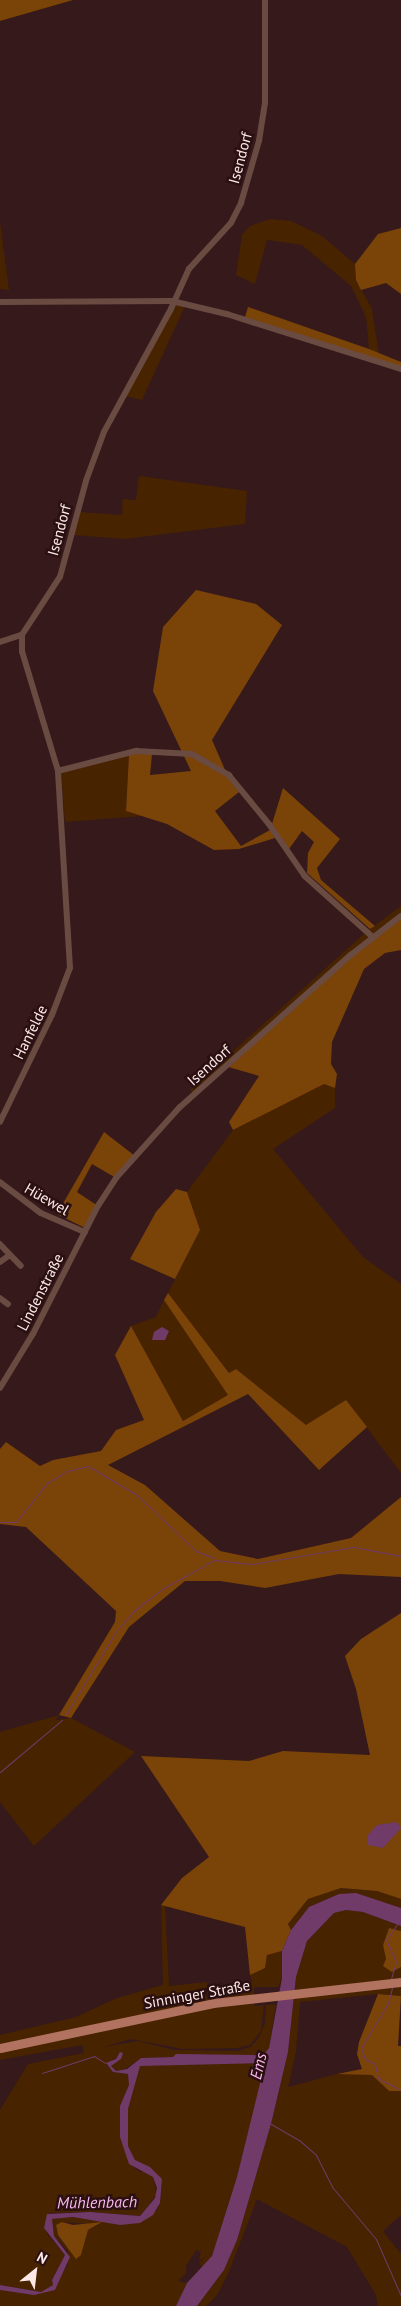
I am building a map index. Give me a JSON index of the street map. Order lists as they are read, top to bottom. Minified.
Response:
{"streets":{"main road":["Sinninger Straße"],"street":["Isendorf","Hanfelde","Hüewel","Lindenstraße"]},"crossings":[["Isendorf","Hüewel"],["Isendorf","Lindenstraße"],["Hüewel","Lindenstraße"]],"water":["Ems","Mühlenbach"],"north":"top right"}
